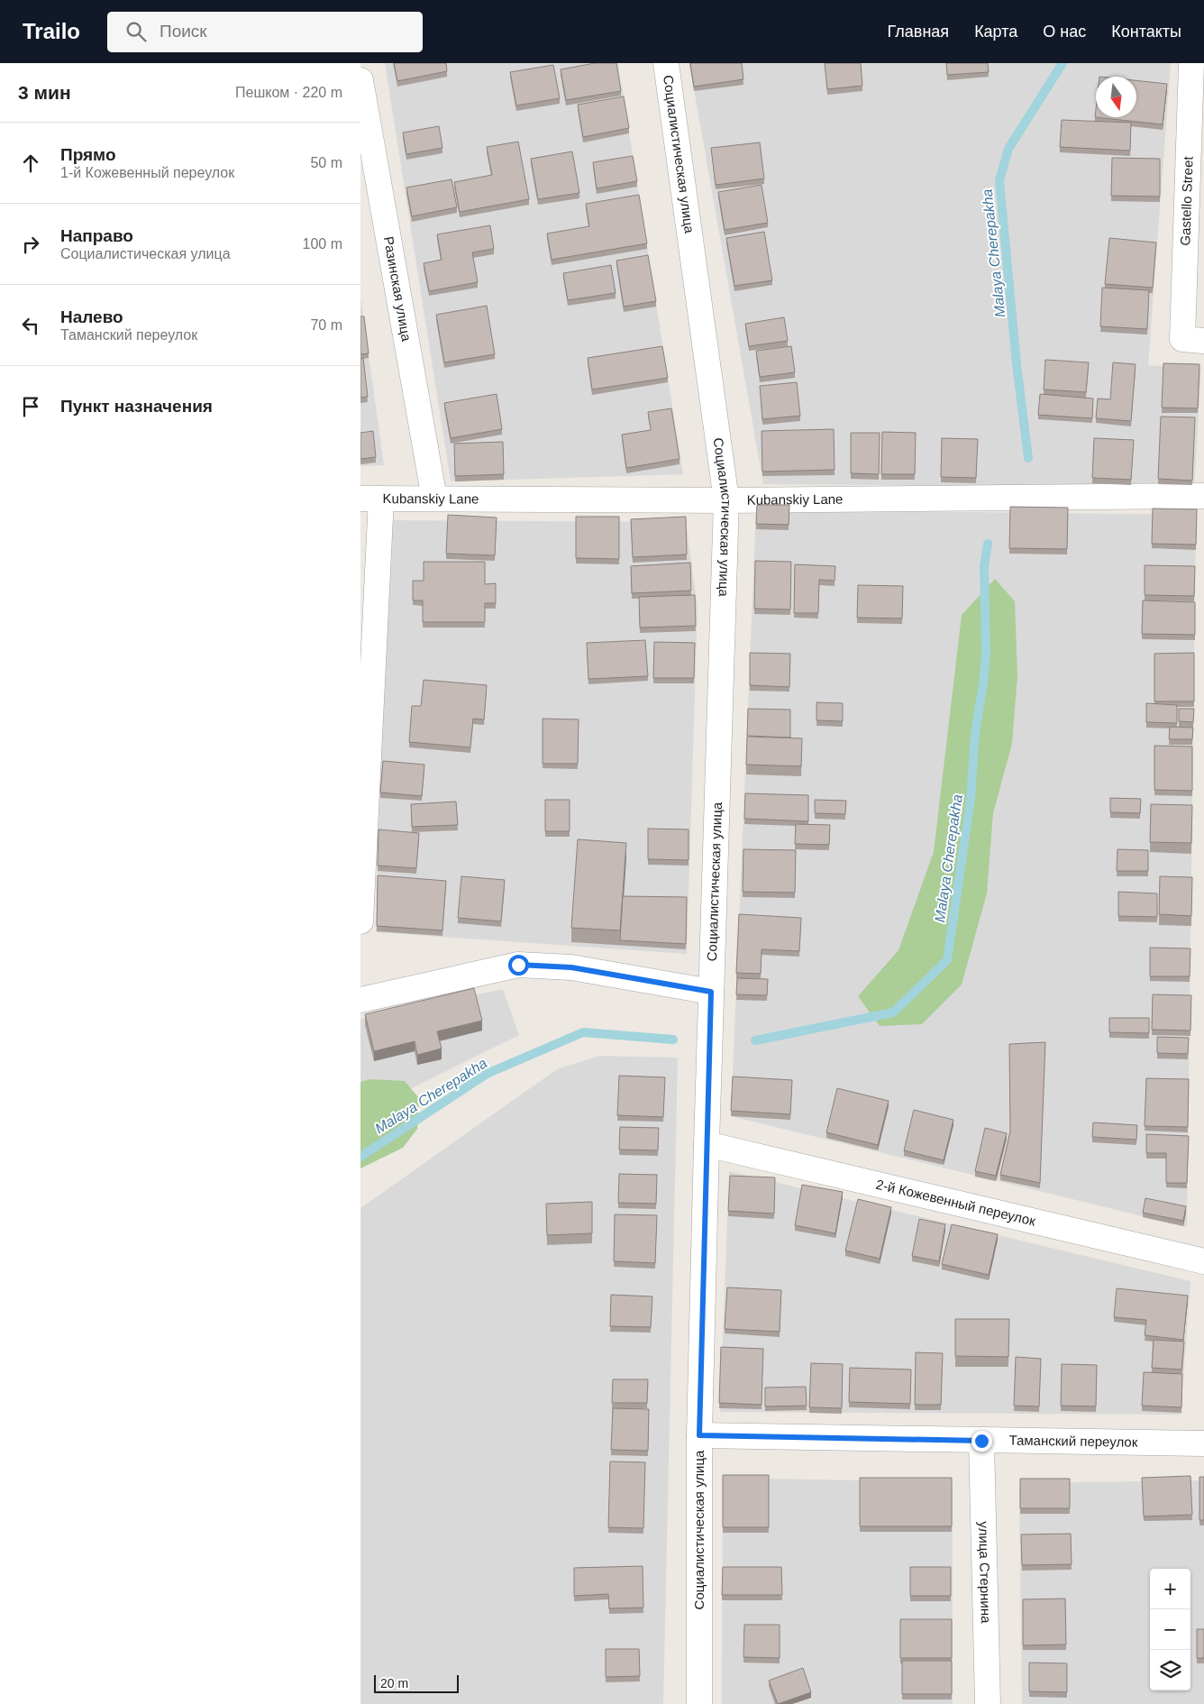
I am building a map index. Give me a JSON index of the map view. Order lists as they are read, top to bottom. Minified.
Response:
{"streets":{"street":["Социалистическая улица","Gastello Street","Разинская улица","Kubanskiy Lane","2-й Кожевенный переулок","Таманский переулок","улица Стернина"]},"crossings":[["Социалистическая улица","Kubanskiy Lane"],["Социалистическая улица","2-й Кожевенный переулок"],["Социалистическая улица","Таманский переулок"],["Разинская улица","Kubanskiy Lane"],["Таманский переулок","улица Стернина"]],"water":["Malaya Cherepakha"],"scale_bar":"20 m","north":"bottom","page":{"header":"Trailo","search":"Поиск","nav":["Главная","Карта","О нас","Контакты"],"heading":["3 мин","Пешком · 220 m"],"list":[["Прямо","1-й Кожевенный переулок","50 m"],["Направо","Социалистическая улица","100 m"],["Налево","Таманский переулок","70 m"],"Пункт назначения"],"map_buttons":["+","−"],"scale":"20 m"}}
